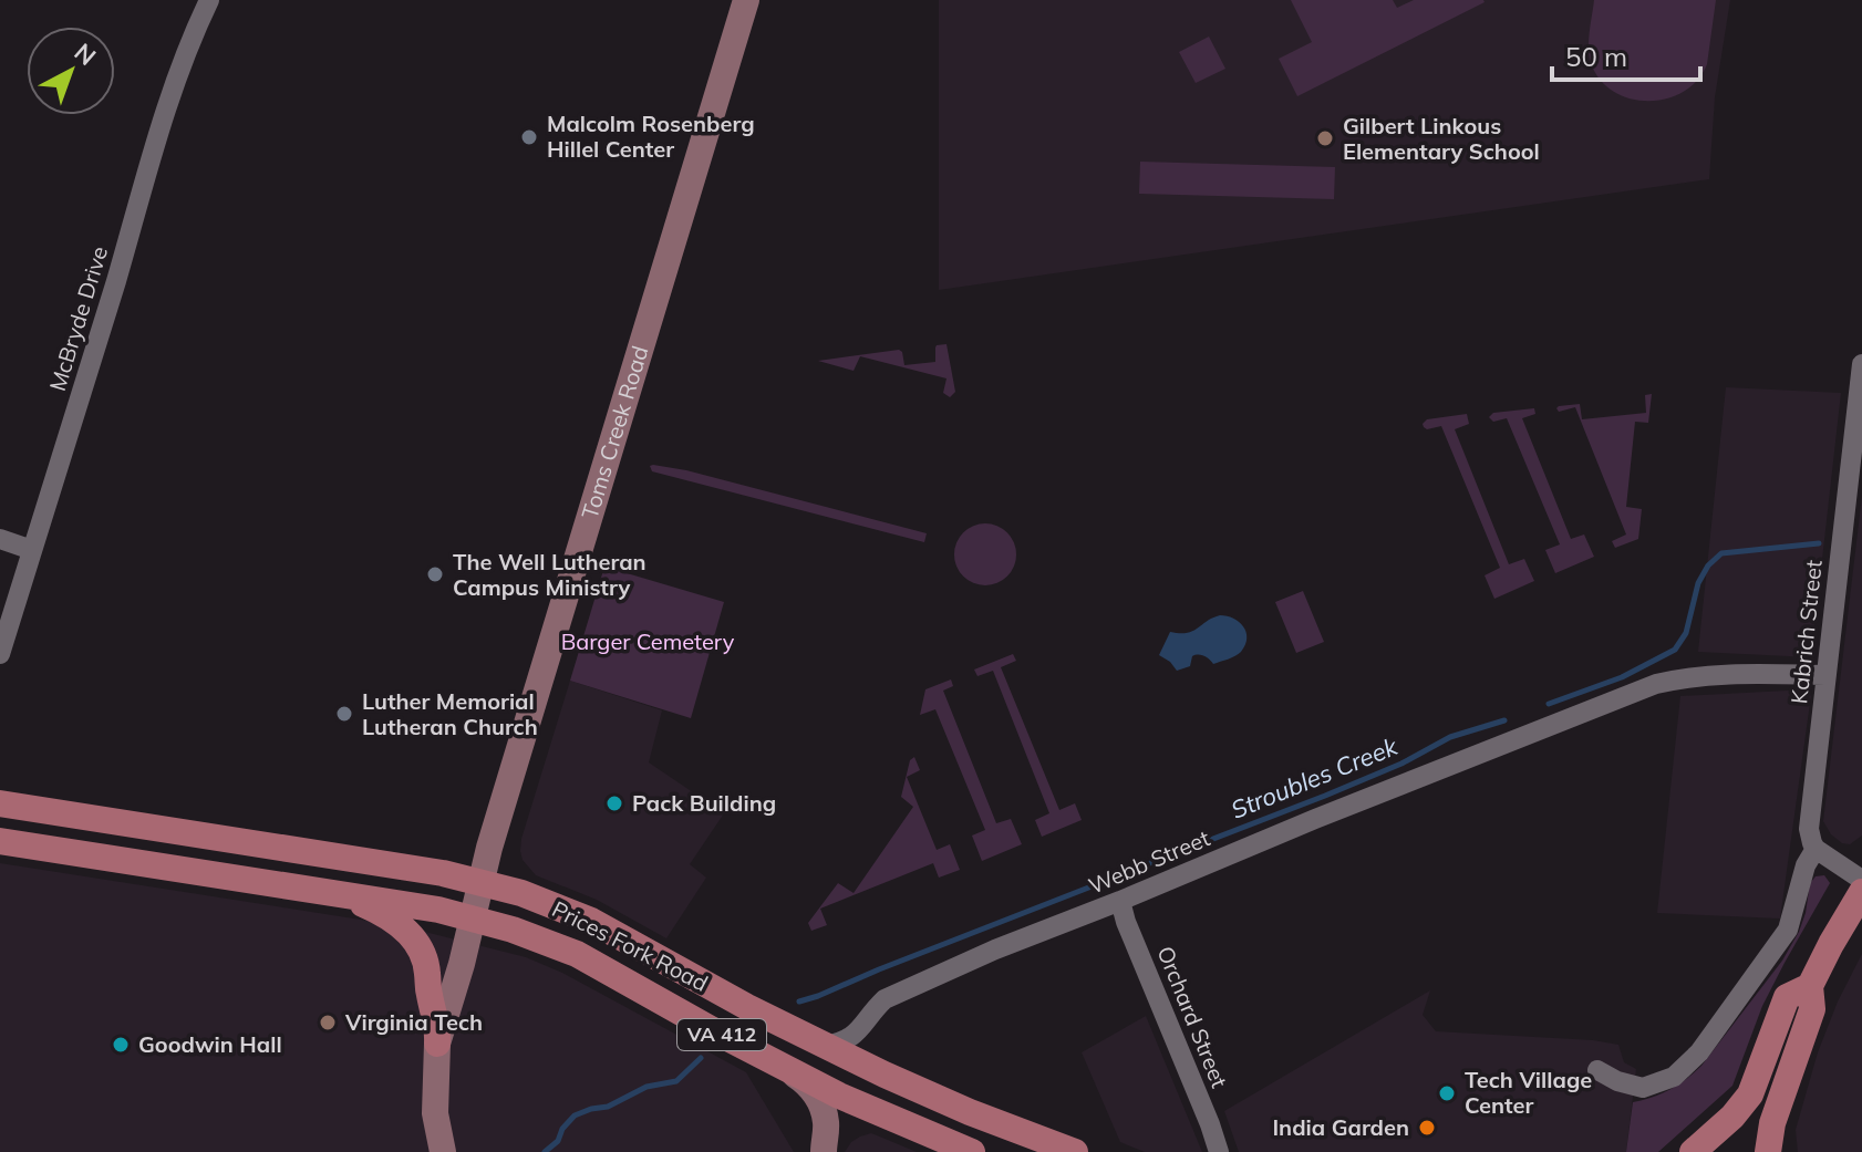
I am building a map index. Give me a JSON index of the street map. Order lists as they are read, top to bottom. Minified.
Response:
{"streets":{"main road":["Toms Creek Road","Prices Fork Road","VA 412"],"street":["McBryde Drive","Kabrich Street","Webb Street","Orchard Street"]},"crossings":[["Toms Creek Road","Prices Fork Road"],["Kabrich Street","Webb Street"],["Webb Street","Prices Fork Road"],["Webb Street","Orchard Street"]],"water":["Stroubles Creek"],"parks":["Barger Cemetery"],"places":["Malcolm Rosenberg Hillel Center","Gilbert Linkous Elementary School","The Well Lutheran Campus Ministry","Luther Memorial Lutheran Church","Pack Building","Virginia Tech","Goodwin Hall","Tech Village Center","India Garden"],"scale_bar":"50 m","north":"top right"}
